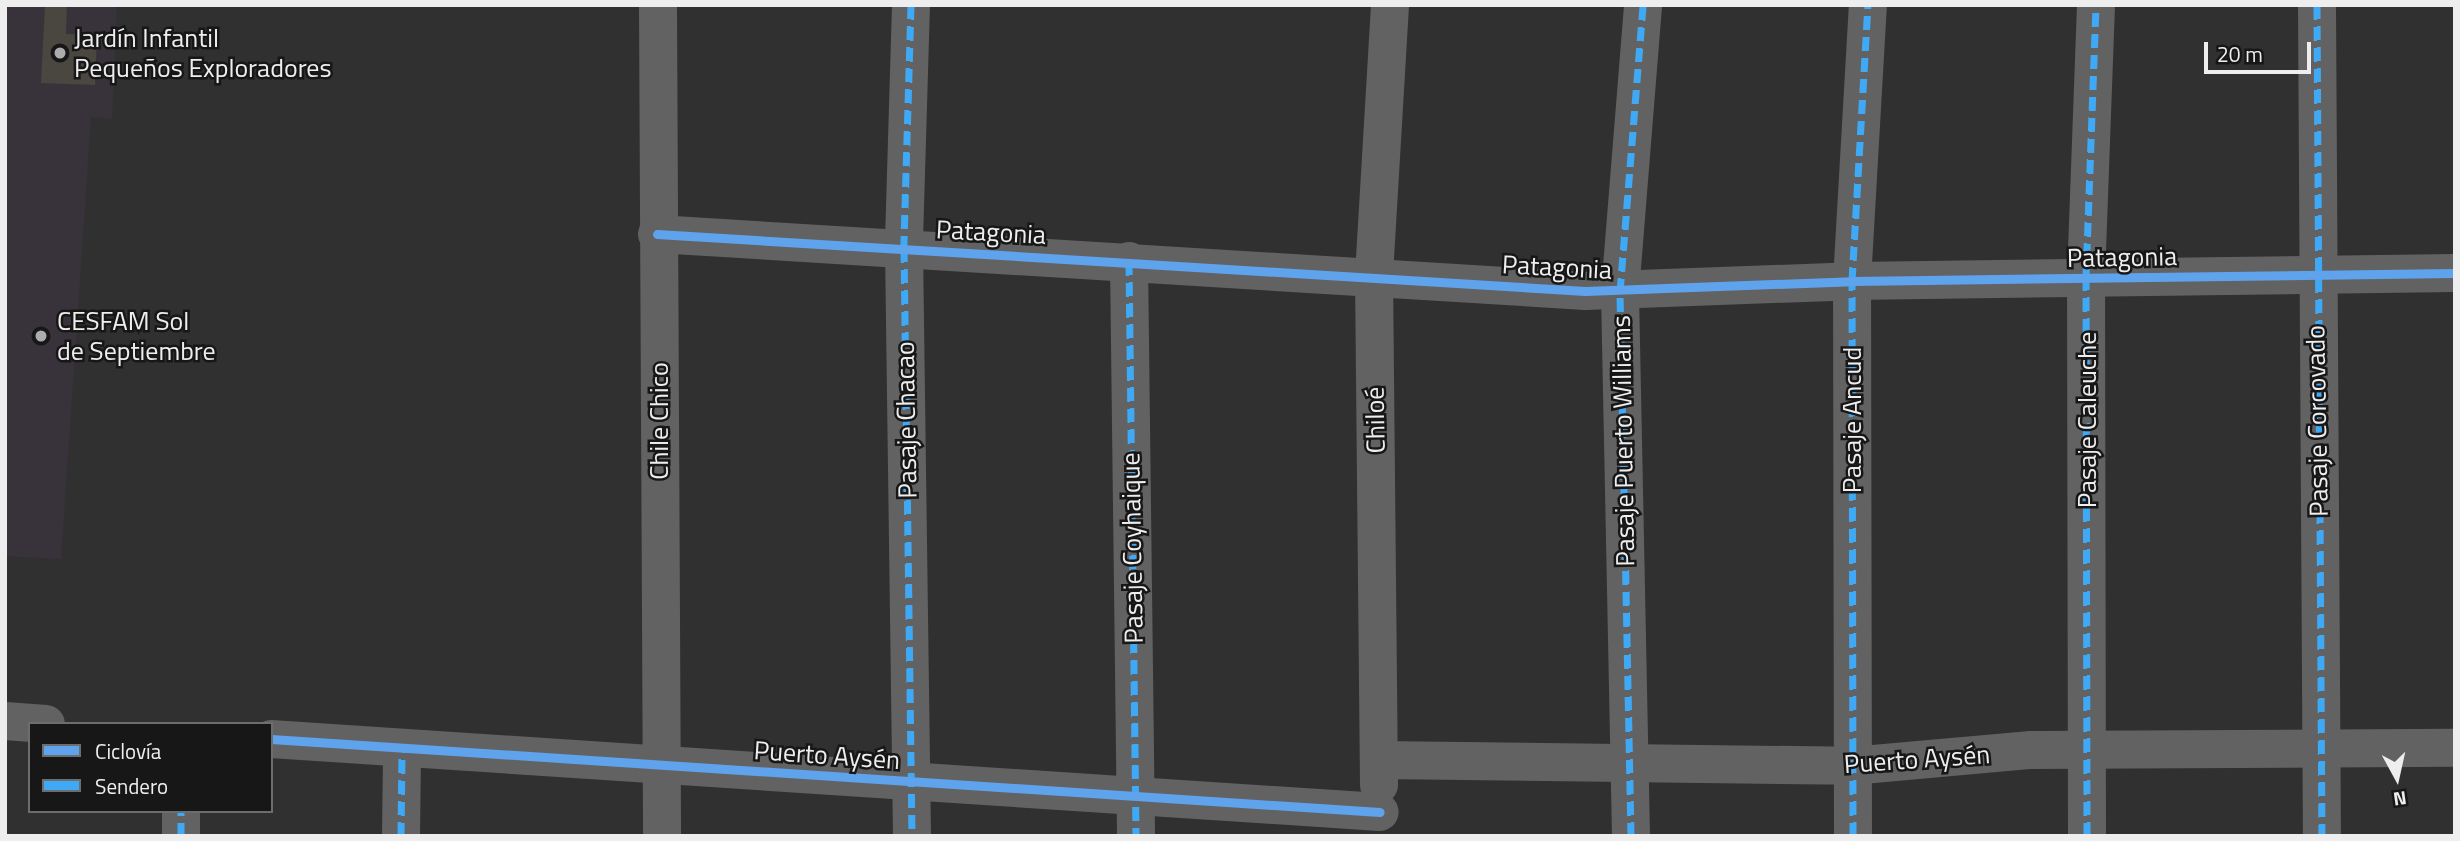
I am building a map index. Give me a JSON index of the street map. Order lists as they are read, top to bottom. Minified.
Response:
{"streets":{"street":["Patagonia","Pasaje Chacao","Chiloé","Pasaje Ancud","Pasaje Caleuche","Chile Chico","Pasaje Corcovado","Pasaje Puerto Williams","Pasaje Coyhaique","Puerto Aysén"]},"crossings":[["Patagonia","Pasaje Chacao"],["Patagonia","Chiloé"],["Patagonia","Pasaje Ancud"],["Patagonia","Pasaje Caleuche"],["Patagonia","Chile Chico"],["Patagonia","Pasaje Corcovado"],["Patagonia","Pasaje Puerto Williams"],["Patagonia","Pasaje Coyhaique"],["Pasaje Chacao","Puerto Aysén"],["Chiloé","Puerto Aysén"],["Pasaje Ancud","Puerto Aysén"],["Pasaje Caleuche","Puerto Aysén"],["Chile Chico","Puerto Aysén"],["Pasaje Corcovado","Puerto Aysén"],["Pasaje Puerto Williams","Puerto Aysén"],["Pasaje Coyhaique","Puerto Aysén"]],"places":["Jardín Infantil Pequeños Exploradores","CESFAM Sol de Septiembre"],"legend":["Ciclovía","Sendero"],"scale_bar":"20 m","north":"bottom"}
